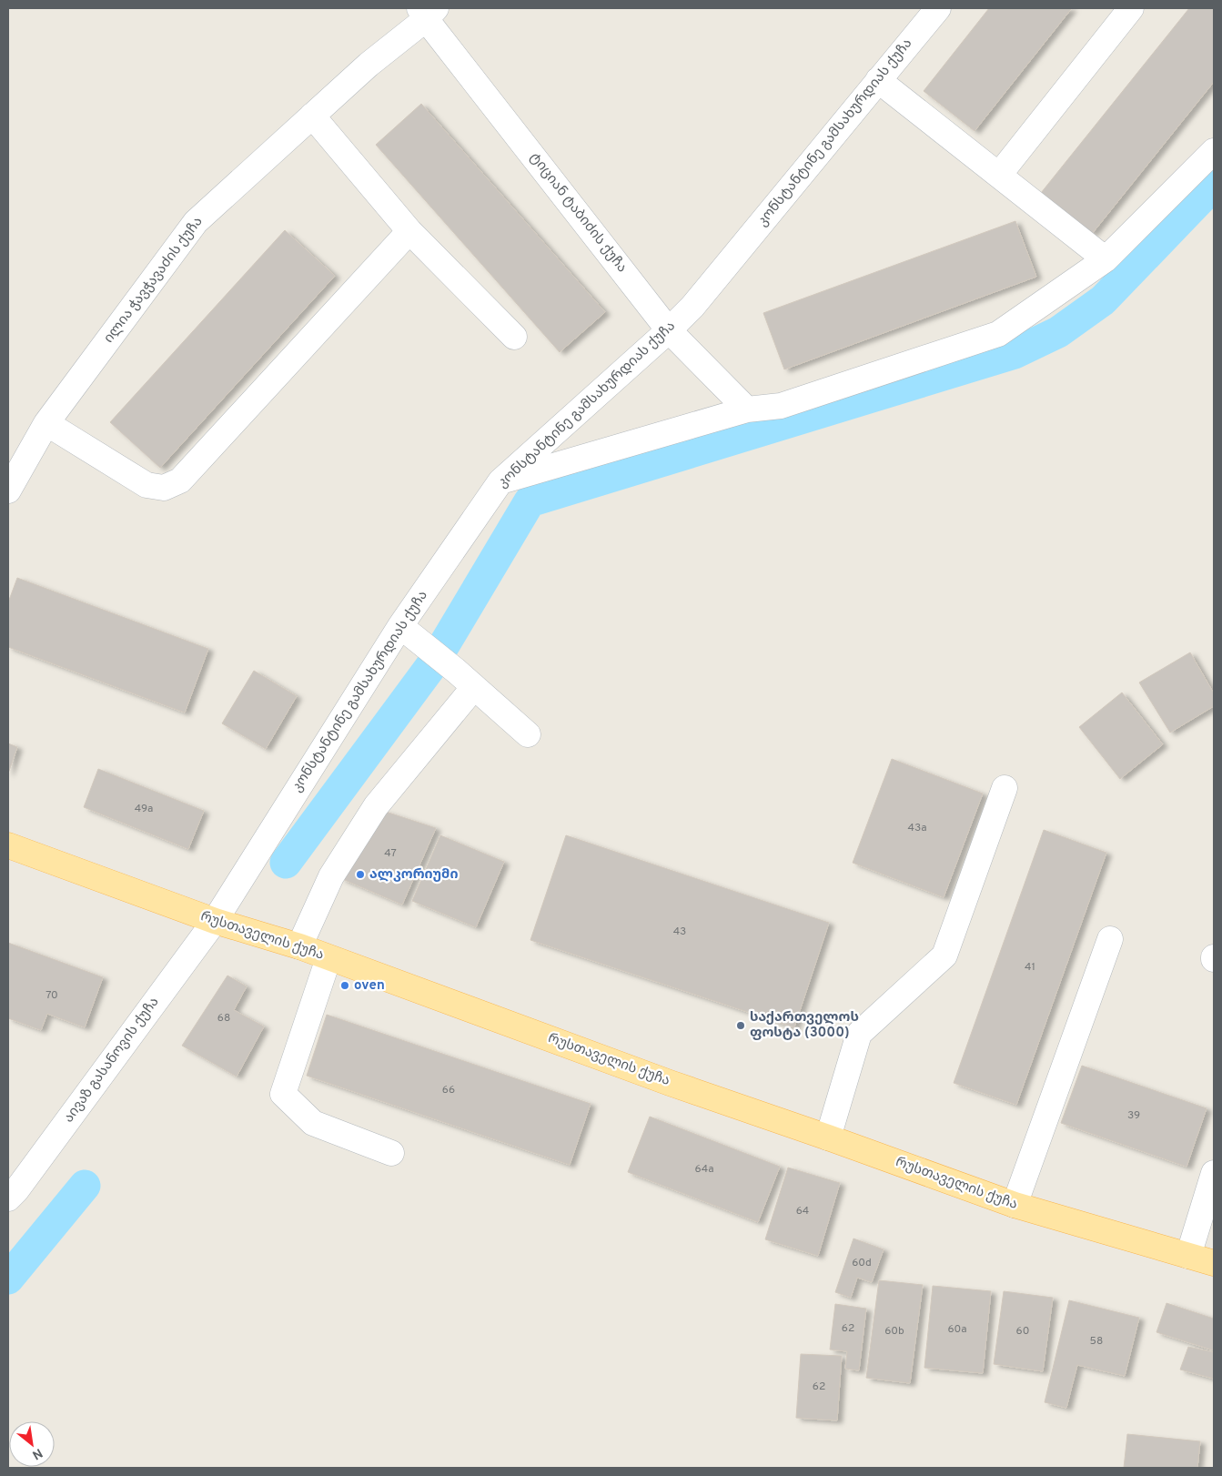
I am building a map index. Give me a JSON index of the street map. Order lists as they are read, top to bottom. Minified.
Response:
{"streets":{"main road":["რუსთაველის ქუჩა"],"street":["კონსტანტინე გამსახურდიას ქუჩა","ტიციან ტაბიძის ქუჩა","ილია ჭავჭავაძის ქუჩა","აივაზ გასანოვის ქუჩა"]},"crossings":[["კონსტანტინე გამსახურდიას ქუჩა","ტიციან ტაბიძის ქუჩა"],["კონსტანტინე გამსახურდიას ქუჩა","რუსთაველის ქუჩა"],["კონსტანტინე გამსახურდიას ქუჩა","აივაზ გასანოვის ქუჩა"],["ტიციან ტაბიძის ქუჩა","ილია ჭავჭავაძის ქუჩა"],["რუსთაველის ქუჩა","აივაზ გასანოვის ქუჩა"]],"places":["ალკორიუმი","oven","საქართველოს ფოსტა (3000)"],"house_numbers":["49a","43a","47","43","41","70","68","66","39","64a","64","60d","62","60a","60b","60","58","62"],"north":"bottom right"}
